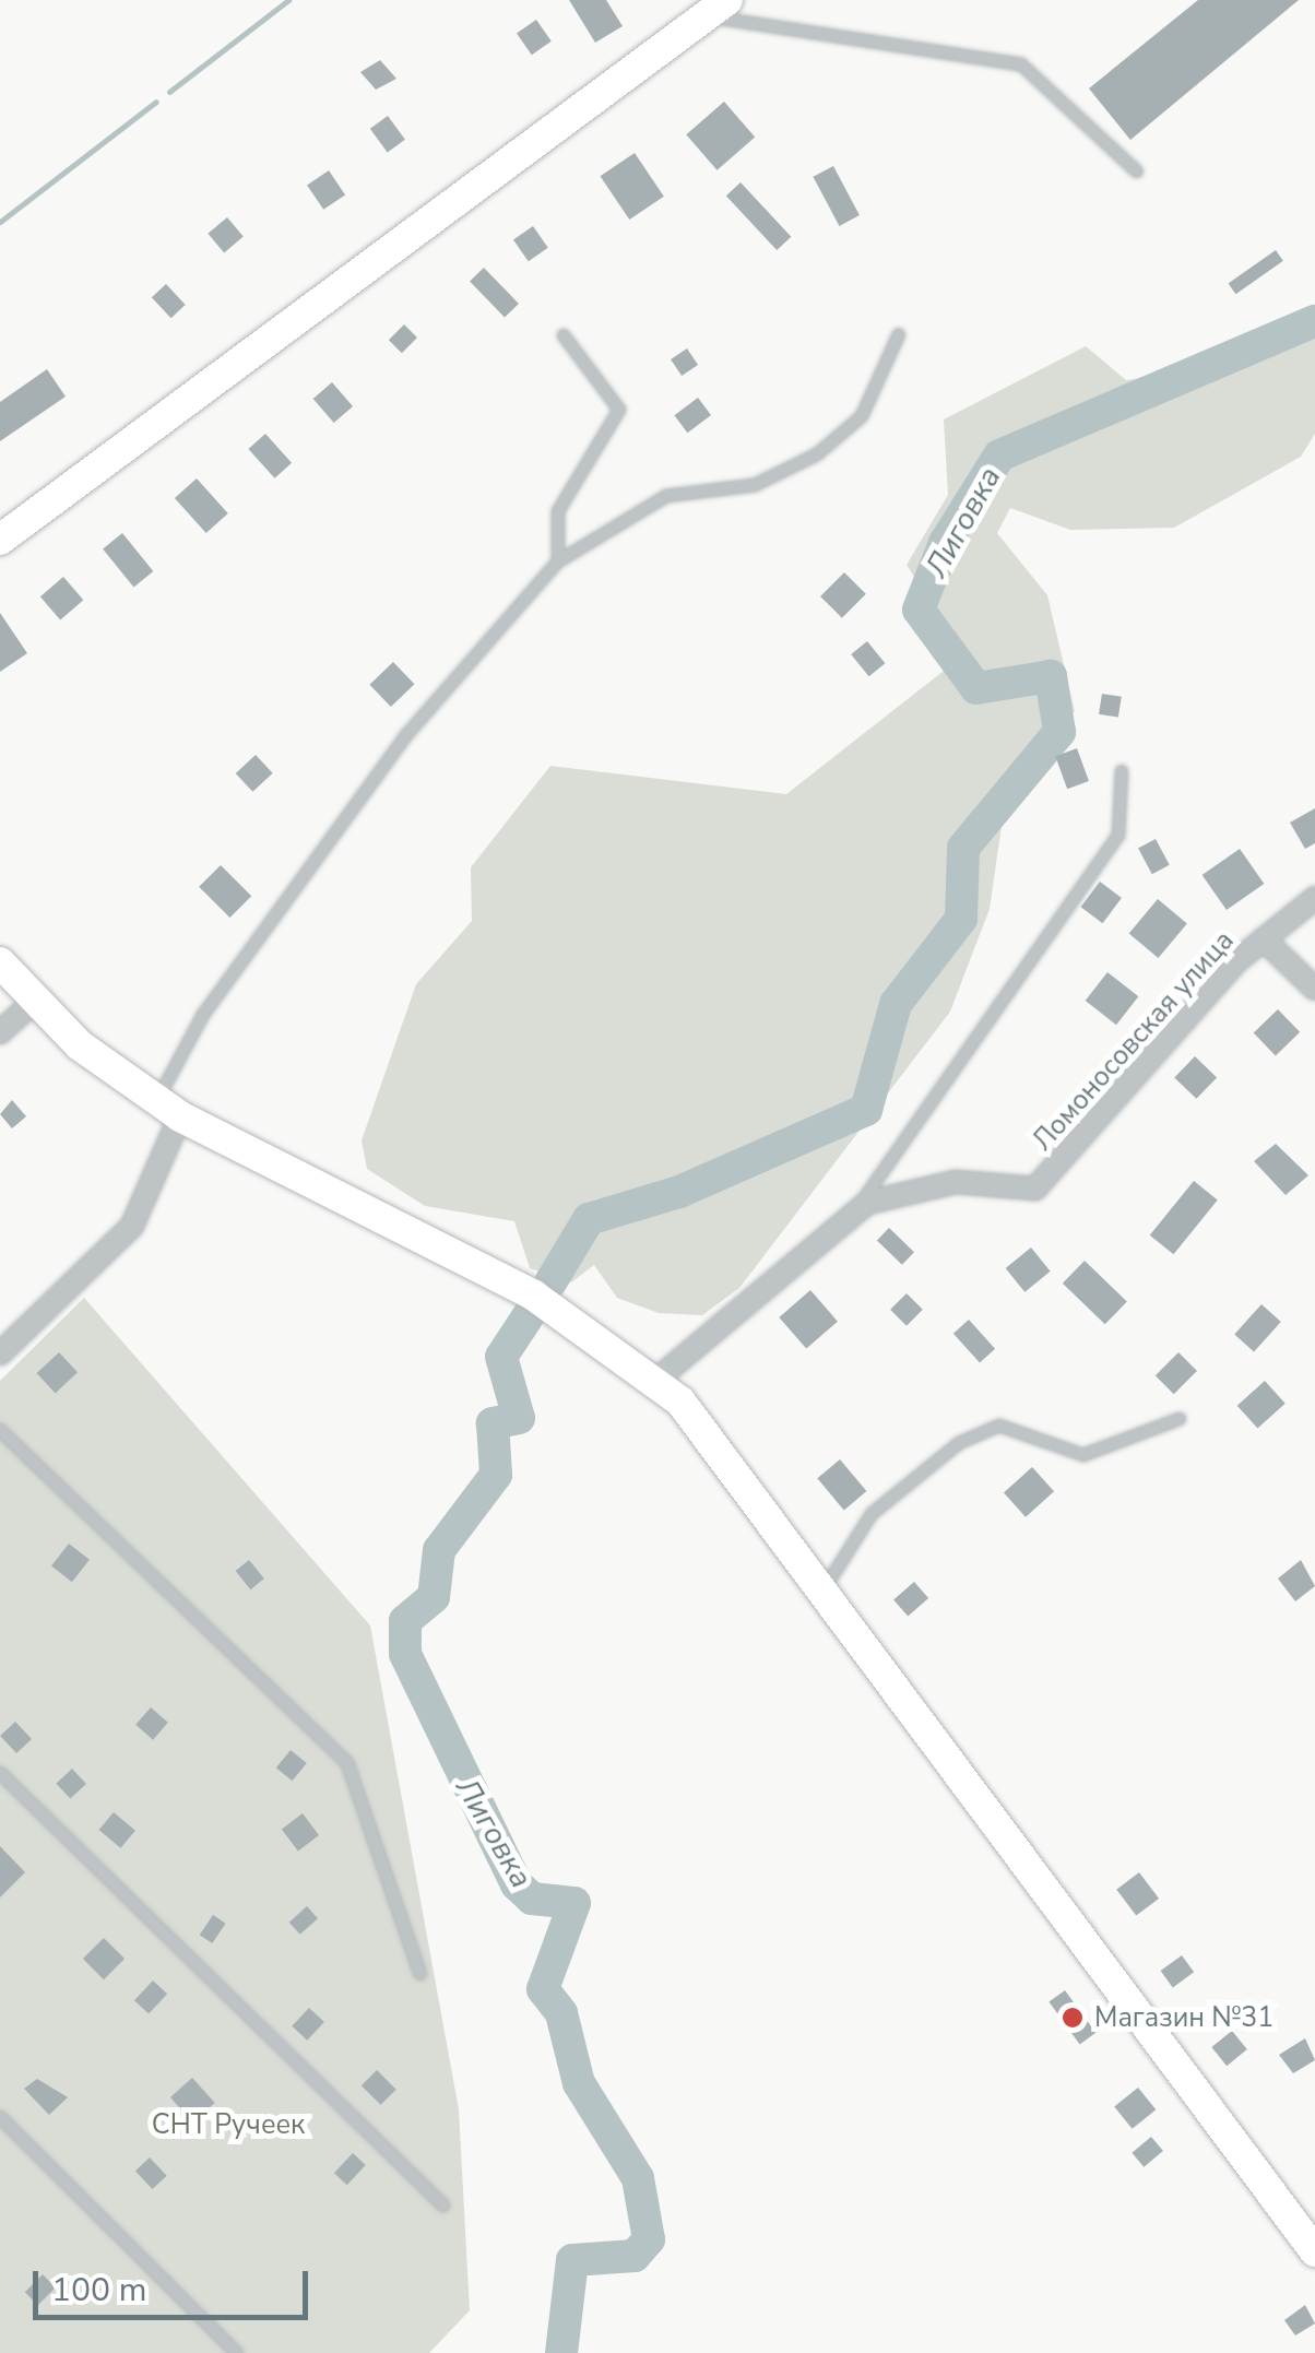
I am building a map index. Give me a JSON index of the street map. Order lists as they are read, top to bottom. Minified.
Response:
{"streets":{"street":["Ломоносовская улица"]},"water":["Лиговка"],"parks":["СНТ Ручеек"],"places":["Магазин №31"],"scale_bar":"100 m"}
